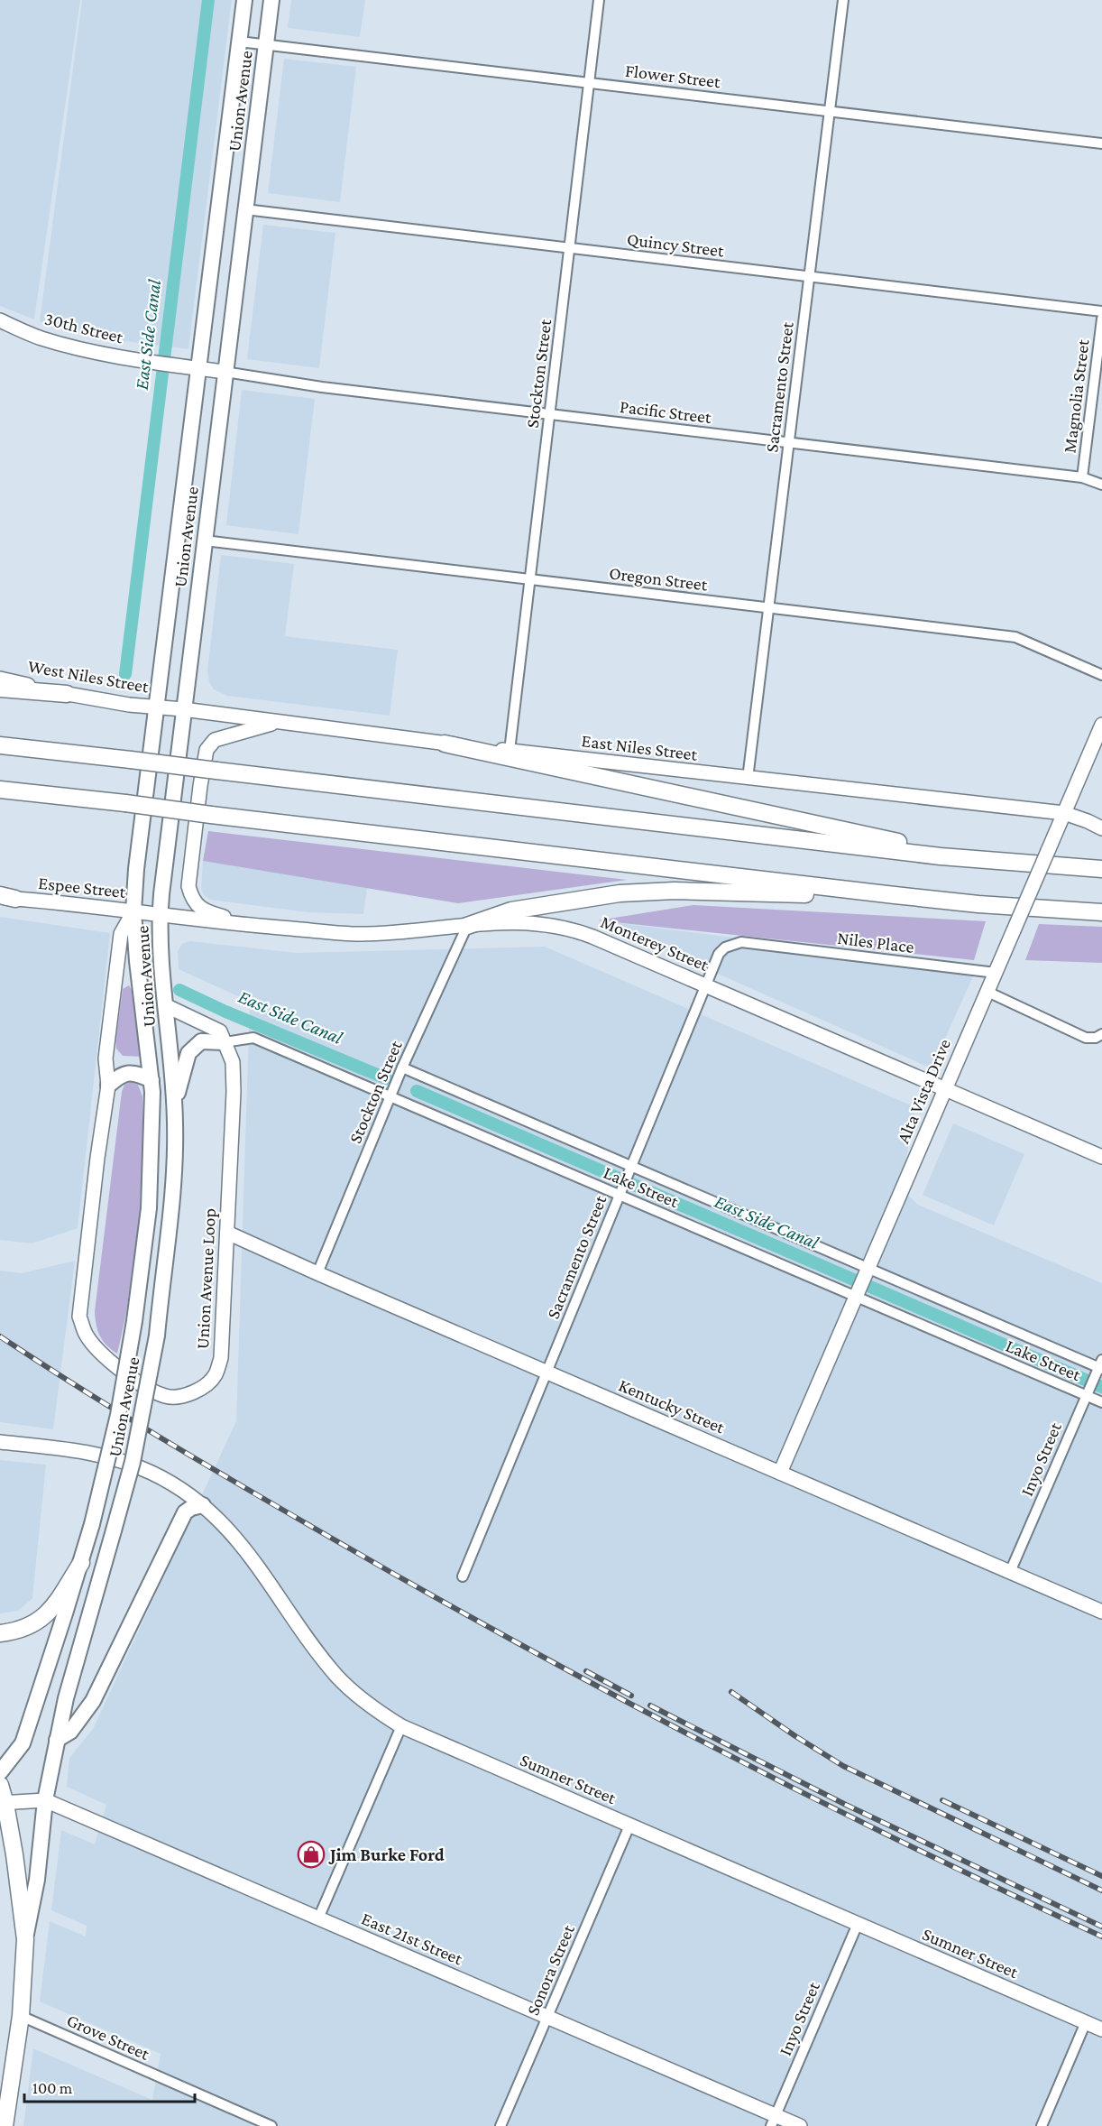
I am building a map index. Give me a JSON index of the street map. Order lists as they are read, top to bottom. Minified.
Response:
{"streets":{"main road":["Union Avenue"],"street":["Flower Street","Quincy Street","30th Street","Stockton Street","Sacramento Street","Magnolia Street","Pacific Street","Oregon Street","West Niles Street","East Niles Street","Espee Street","Niles Place","Monterey Street","Alta Vista Drive","Lake Street","Union Avenue Loop","Kentucky Street","Inyo Street","Sumner Street","East 21st Street","Sonora Street","Grove Street"]},"crossings":[["Flower Street","Union Avenue"],["Flower Street","Stockton Street"],["Flower Street","Sacramento Street"],["Union Avenue","Quincy Street"],["Union Avenue","30th Street"],["Union Avenue","Pacific Street"],["Union Avenue","Oregon Street"],["Union Avenue","West Niles Street"],["Union Avenue","East Niles Street"],["Union Avenue","Espee Street"],["Union Avenue","Monterey Street"],["Union Avenue","Union Avenue Loop"],["Union Avenue","East 21st Street"],["Quincy Street","Stockton Street"],["Quincy Street","Sacramento Street"],["30th Street","Pacific Street"],["Stockton Street","Pacific Street"],["Stockton Street","Oregon Street"],["Stockton Street","East Niles Street"],["Stockton Street","Monterey Street"],["Stockton Street","Lake Street"],["Stockton Street","Kentucky Street"],["Sacramento Street","Pacific Street"],["Sacramento Street","Oregon Street"],["Sacramento Street","East Niles Street"],["Sacramento Street","Niles Place"],["Sacramento Street","Monterey Street"],["Sacramento Street","Lake Street"],["Sacramento Street","Kentucky Street"],["Magnolia Street","Pacific Street"],["West Niles Street","East Niles Street"],["East Niles Street","Alta Vista Drive"],["Espee Street","Monterey Street"],["Niles Place","Alta Vista Drive"],["Monterey Street","Alta Vista Drive"],["Alta Vista Drive","Lake Street"],["Alta Vista Drive","Kentucky Street"],["Lake Street","Union Avenue Loop"],["Lake Street","Inyo Street"],["Union Avenue Loop","Kentucky Street"],["Kentucky Street","Inyo Street"],["Inyo Street","Sumner Street"],["Inyo Street","East 21st Street"],["Sumner Street","Sonora Street"],["East 21st Street","Sonora Street"]],"water":["East Side Canal"],"places":{"shop":["Jim Burke Ford"]},"scale_bar":"100 m"}
